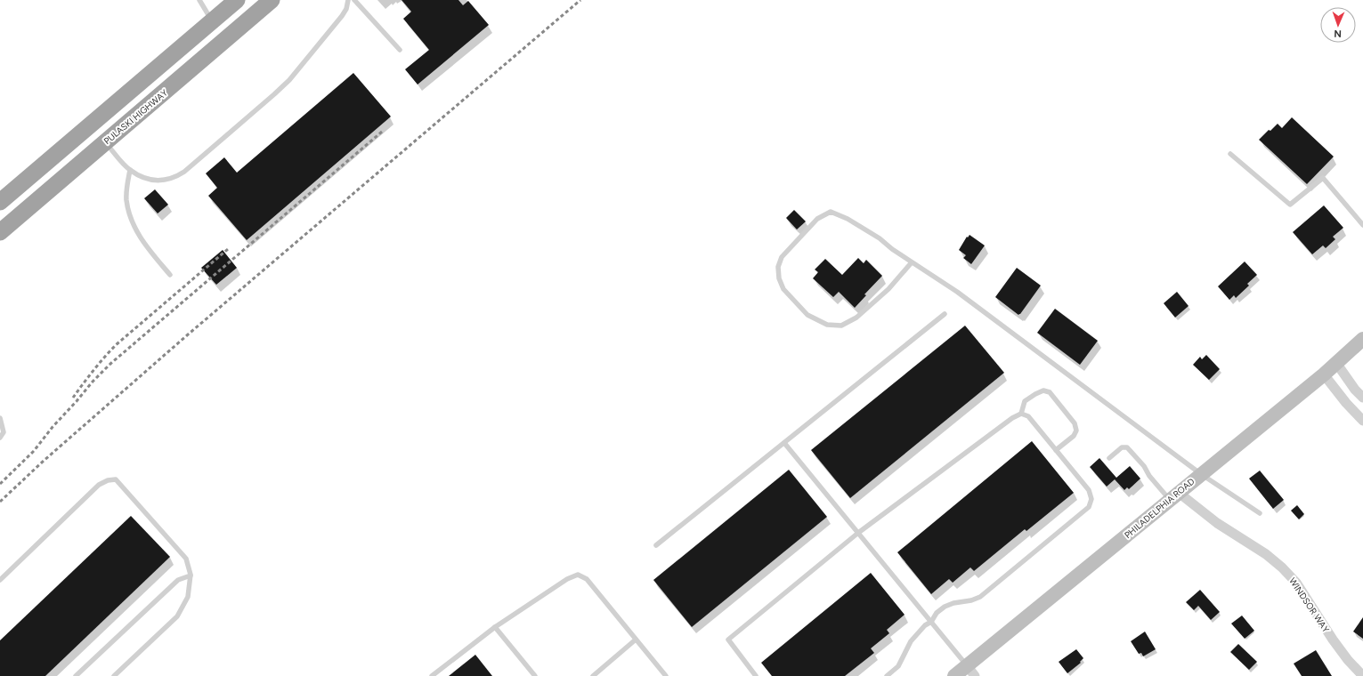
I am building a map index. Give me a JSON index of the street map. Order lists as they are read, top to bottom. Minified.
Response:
{"streets":{"highway":["PULASKI HIGHWAY"],"main road":["PHILADELPHIA ROAD"],"street":["WINDSOR WAY"]},"crossings":[["PHILADELPHIA ROAD","WINDSOR WAY"]],"north":"bottom"}
